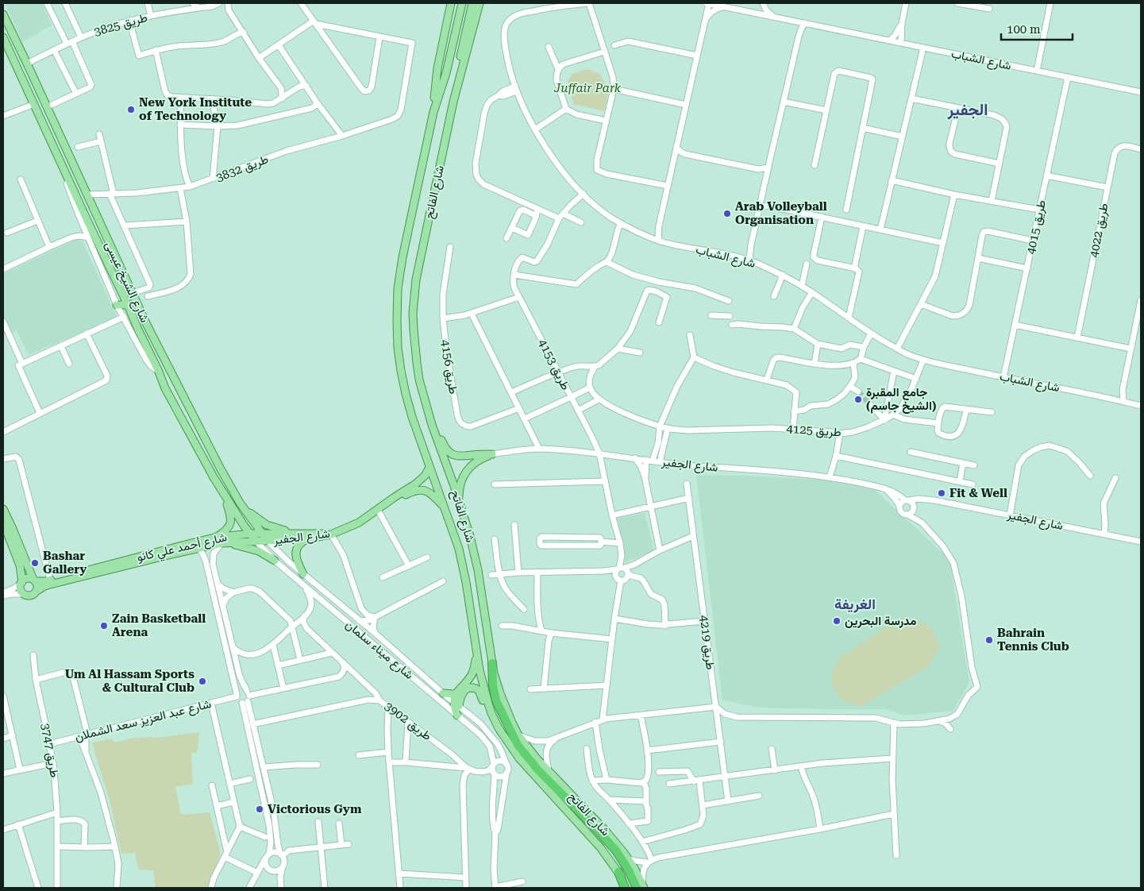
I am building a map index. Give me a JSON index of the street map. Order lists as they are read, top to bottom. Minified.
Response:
{"streets":{"main road":["شارع الفاتح","شارع الشيخ عيسى","شارع الجفير","شارع أحمد علي كانو"],"street":["طريق 3825","شارع الشباب","طريق 3832","طريق 4015","طريق 4022","طريق 4153","طريق 4156","طريق 4125","طريق 4219","شارع ميناء سلمان","شارع عبد العزيز سعد الشملان","طريق 3902","طريق 3747"]},"crossings":[["طريق 3825","شارع الشيخ عيسى"],["شارع الشباب","طريق 4015"],["شارع الشباب","طريق 4125"],["طريق 3832","شارع الشيخ عيسى"],["شارع الفاتح","شارع الجفير"],["شارع الشيخ عيسى","شارع الجفير"],["شارع الشيخ عيسى","شارع أحمد علي كانو"],["شارع الشيخ عيسى","شارع ميناء سلمان"],["طريق 4153","شارع الجفير"],["شارع الجفير","شارع أحمد علي كانو"],["شارع الجفير","شارع ميناء سلمان"],["شارع أحمد علي كانو","شارع ميناء سلمان"],["شارع عبد العزيز سعد الشملان","طريق 3902"],["شارع عبد العزيز سعد الشملان","طريق 3747"]],"districts":["الجفير","الغريفة"],"parks":["Juffair Park"],"places":["New York Institute of Technology","Arab Volleyball Organisation","جامع المقبرة (الشيخ جاسم)","Fit & Well","Bashar Gallery","مدرسة البحرين","Zain Basketball Arena","Bahrain Tennis Club","Um Al Hassam Sports & Cultural Club","Victorious Gym"],"scale_bar":"100 m"}
